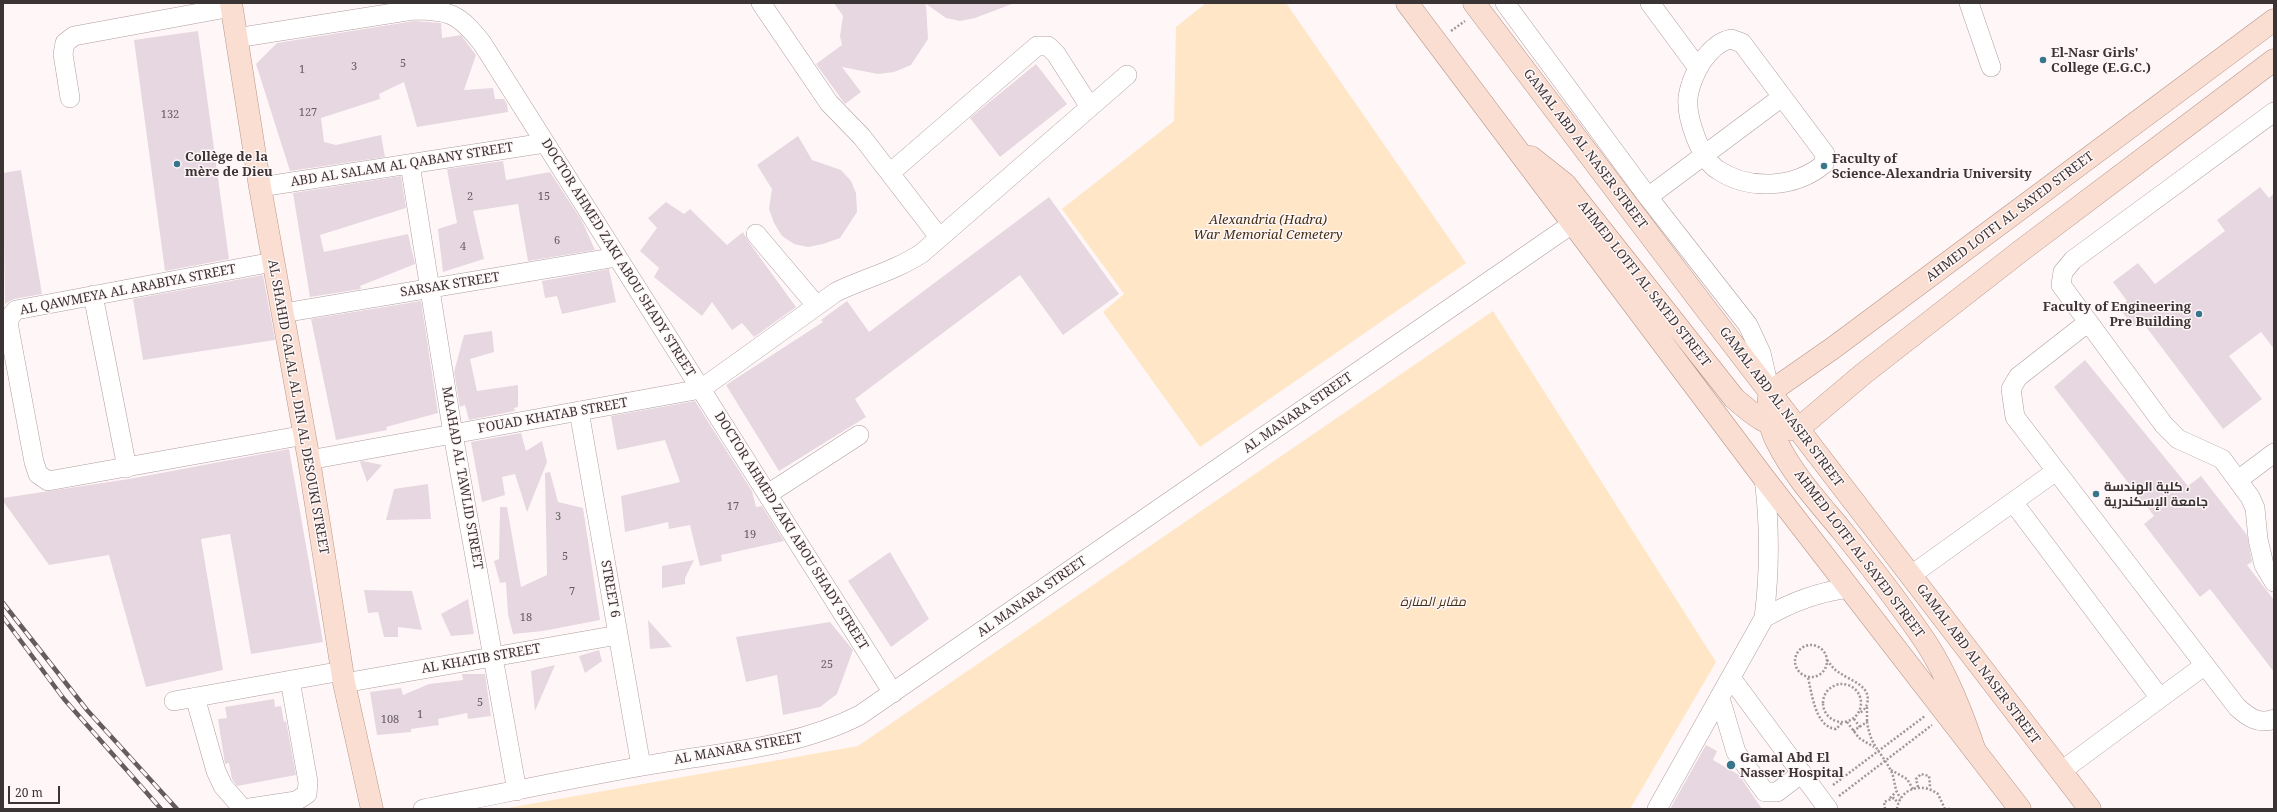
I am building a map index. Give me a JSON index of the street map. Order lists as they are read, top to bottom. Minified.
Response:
{"streets":{"main road":["GAMAL ABD AL NASER STREET","AHMED LOTFI AL SAYED STREET","AL SHAHID GALAL AL DIN AL DESOUKI STREET"],"street":["ABD AL SALAM AL QABANY STREET","DOCTOR AHMED ZAKI ABOU SHADY STREET","SARSAK STREET","AL QAWMEYA AL ARABIYA STREET","AL MANARA STREET","FOUAD KHATAB STREET","MAAHAD AL TAWLID STREET","STREET 6","AL KHATIB STREET"]},"crossings":[["GAMAL ABD AL NASER STREET","AHMED LOTFI AL SAYED STREET"],["ABD AL SALAM AL QABANY STREET","DOCTOR AHMED ZAKI ABOU SHADY STREET"],["ABD AL SALAM AL QABANY STREET","AL SHAHID GALAL AL DIN AL DESOUKI STREET"],["ABD AL SALAM AL QABANY STREET","MAAHAD AL TAWLID STREET"],["DOCTOR AHMED ZAKI ABOU SHADY STREET","SARSAK STREET"],["DOCTOR AHMED ZAKI ABOU SHADY STREET","AL SHAHID GALAL AL DIN AL DESOUKI STREET"],["DOCTOR AHMED ZAKI ABOU SHADY STREET","AL MANARA STREET"],["DOCTOR AHMED ZAKI ABOU SHADY STREET","FOUAD KHATAB STREET"],["SARSAK STREET","AL SHAHID GALAL AL DIN AL DESOUKI STREET"],["SARSAK STREET","MAAHAD AL TAWLID STREET"],["AL QAWMEYA AL ARABIYA STREET","AL SHAHID GALAL AL DIN AL DESOUKI STREET"],["AL SHAHID GALAL AL DIN AL DESOUKI STREET","FOUAD KHATAB STREET"],["AL SHAHID GALAL AL DIN AL DESOUKI STREET","AL KHATIB STREET"],["AL MANARA STREET","MAAHAD AL TAWLID STREET"],["AL MANARA STREET","STREET 6"],["FOUAD KHATAB STREET","MAAHAD AL TAWLID STREET"],["FOUAD KHATAB STREET","STREET 6"],["MAAHAD AL TAWLID STREET","AL KHATIB STREET"],["STREET 6","AL KHATIB STREET"]],"parks":["Alexandria (Hadra) War Memorial Cemetery","مقابر المنارة"],"places":["El-Nasr Girls' College (E.G.C.)","Collège de la mère de Dieu","Faculty of Science-Alexandria University","Faculty of Engineering Pre Building","كلية الهندسة ، جامعة الإسكندرية","Gamal Abd El Nasser Hospital"],"house_numbers":["5","3","1","127","132","2","15","6","4","17","3","19","5","7","18","25","5","1","108"],"scale_bar":"20 m"}
